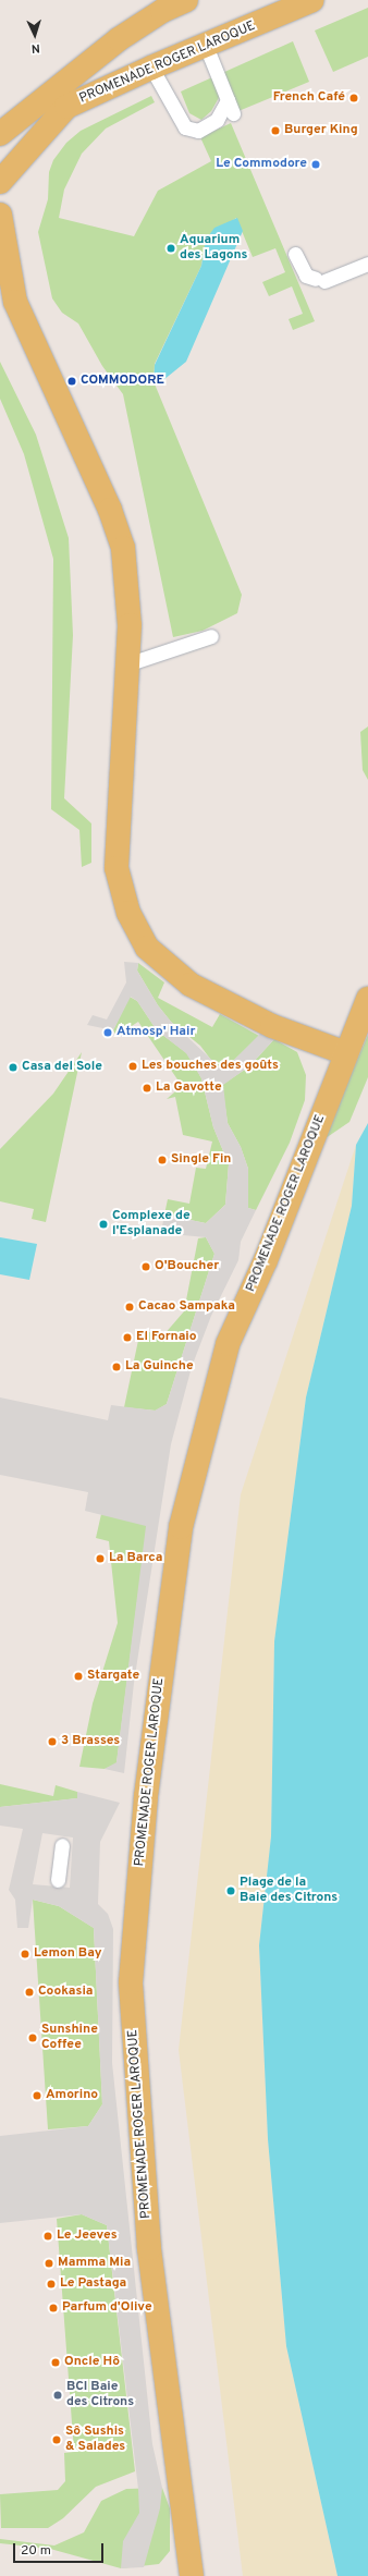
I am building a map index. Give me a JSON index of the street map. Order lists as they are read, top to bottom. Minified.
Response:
{"streets":{"main road":["PROMENADE ROGER LAROQUE"]},"places":["French Café","Burger King","Le Commodore","Aquarium des Lagons","COMMODORE","Atmosp' Hair","Les bouches des goûts","Casa del Sole","La Gavotte","Single Fin","Complexe de l'Esplanade","O'Boucher","Cacao Sampaka","El Fornaio","La Guinche","La Barca","Stargate","3 Brasses","Plage de la Baie des Citrons","Lemon Bay","Cookasia","Sunshine Coffee","Amorino","Le Jeeves","Mamma Mia","Le Pastaga","Parfum d'Olive","Oncle Hô","BCI Baie des Citrons","Sô Sushis & Salades"],"scale_bar":"20 m","north":"bottom"}
